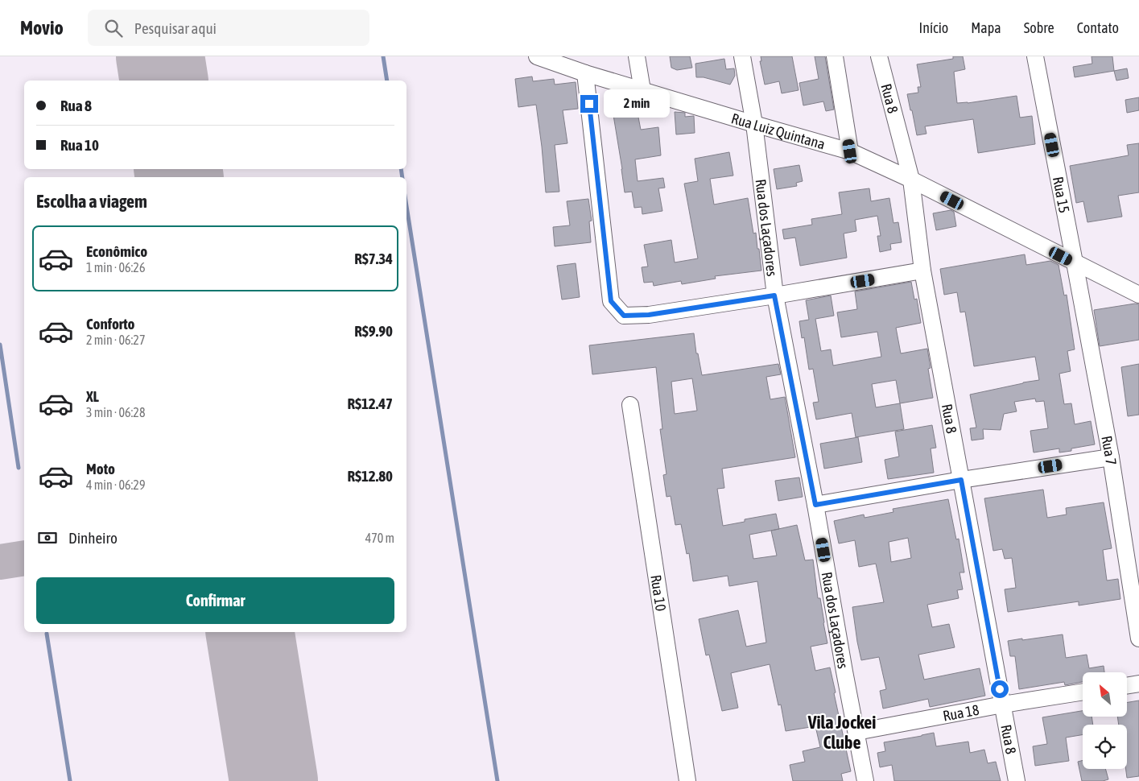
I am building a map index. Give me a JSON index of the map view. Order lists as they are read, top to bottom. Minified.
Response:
{"streets":{"street":["Rua 8","Rua Luiz Quintana","Rua 15","Rua dos Laçadores","Rua 7","Rua 10","Rua 18"]},"crossings":[["Rua 8","Rua Luiz Quintana"],["Rua 8","Rua 18"],["Rua Luiz Quintana","Rua 15"],["Rua Luiz Quintana","Rua dos Laçadores"],["Rua Luiz Quintana","Rua 7"],["Rua 15","Rua 7"],["Rua dos Laçadores","Rua 18"]],"districts":["Vila Jockei Clube"],"north":"top left","page":{"header":"Movio","search":"Pesquisar aqui","nav":["Início","Mapa","Sobre","Contato"],"banner":["Rua 8","Rua 10"],"bubble":"2 min","heading":"Escolha a viagem","list":[{"name":"Econômico","note":"1 min · 06:26","value":"R$7.34"},{"name":"Conforto","note":"2 min · 06:27","value":"R$9.90"},{"name":"XL","note":"3 min · 06:28","value":"R$12.47"},{"name":"Moto","note":"4 min · 06:29","value":"R$12.80"}],"pay":["Dinheiro","470 m"],"buttons":"Confirmar"}}
